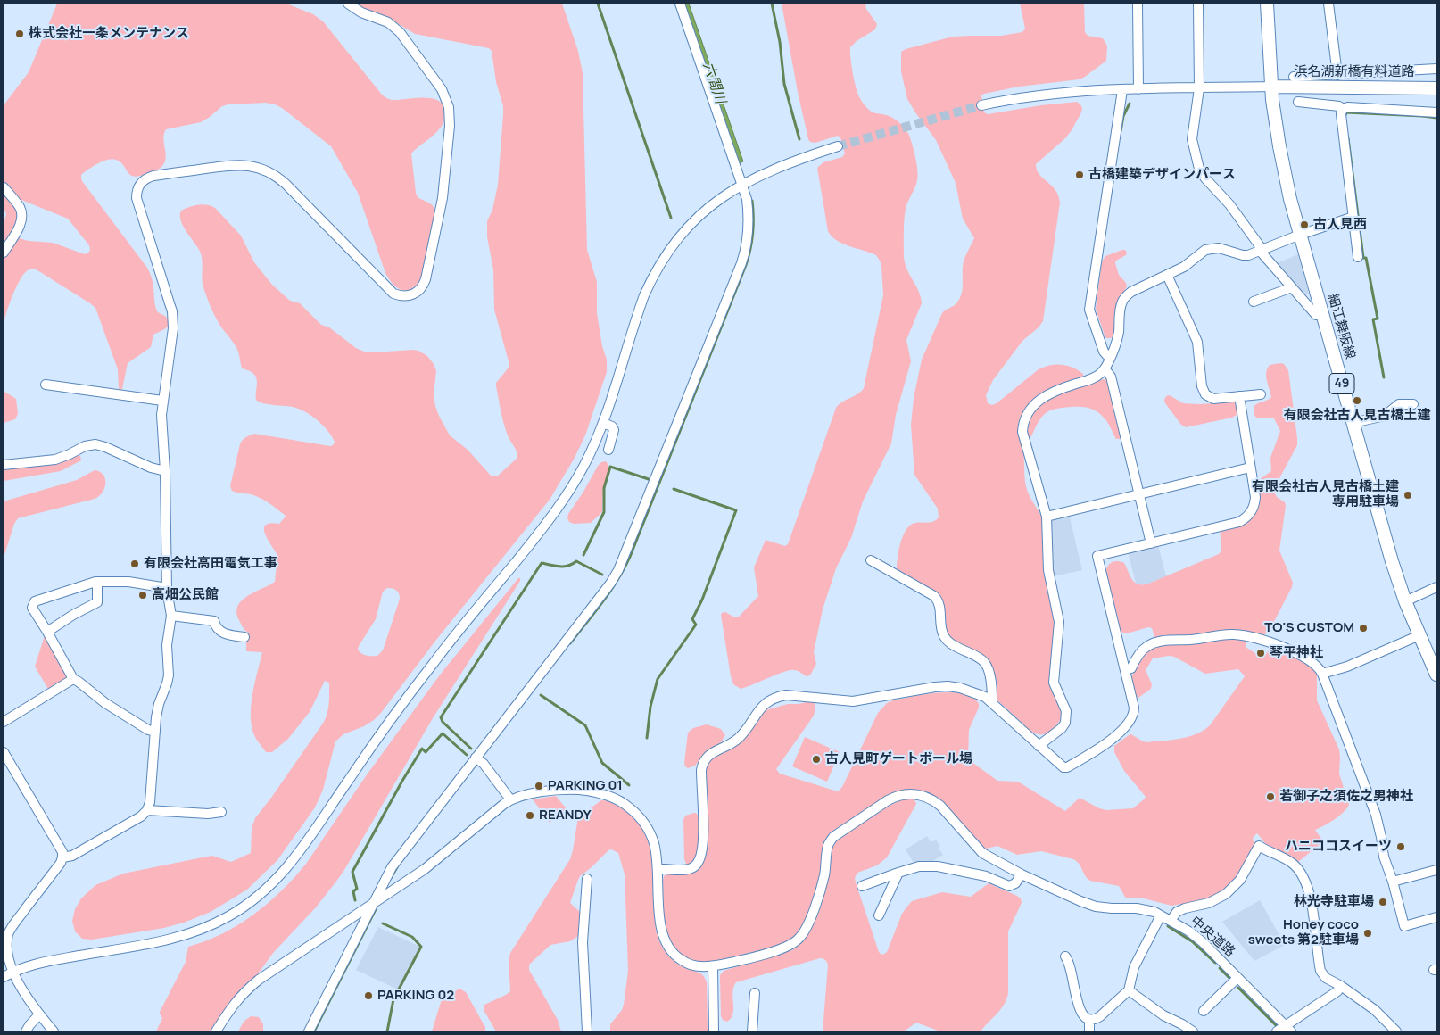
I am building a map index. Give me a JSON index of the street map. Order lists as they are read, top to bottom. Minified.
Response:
{"streets":{"main road":["浜名湖新橋有料道路","細江舞阪線","49"],"street":["中央道路"]},"crossings":[["浜名湖新橋有料道路","細江舞阪線"]],"water":["六間川"],"places":["株式会社一条メンテナンス","古橋建築デザインパース","古人見西","有限会社古人見古橋土建","有限会社古人見古橋土建 専用駐車場","有限会社高田電気工事","高畑公民館","TO'S CUSTOM","琴平神社","古人見町ゲートボール場","PARKING 01","若御子之須佐之男神社","REANDY","ハニココスイーツ","林光寺駐車場","Honey coco sweets 第2駐車場","PARKING 02"]}
